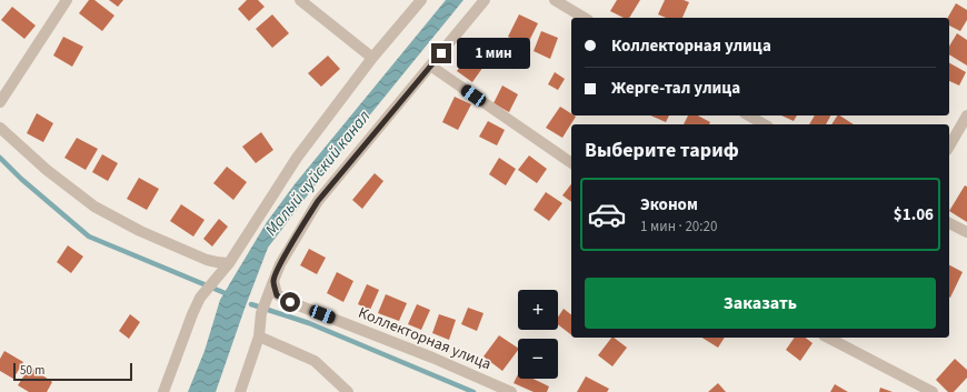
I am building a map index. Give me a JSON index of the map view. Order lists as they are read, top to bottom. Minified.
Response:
{"streets":{"street":["Коллекторная улица"]},"water":["Малый чуйский канал"],"scale_bar":"50 m","page":{"banner":["Коллекторная улица","Жерге-тал улица"],"bubble":"1 мин","heading":"Выберите тариф","list":[{"name":"Эконом","note":"1 мин · 20:20","value":"$1.06"}],"buttons":"Заказать","map_buttons":["+","−"],"scale":"50 m"}}
